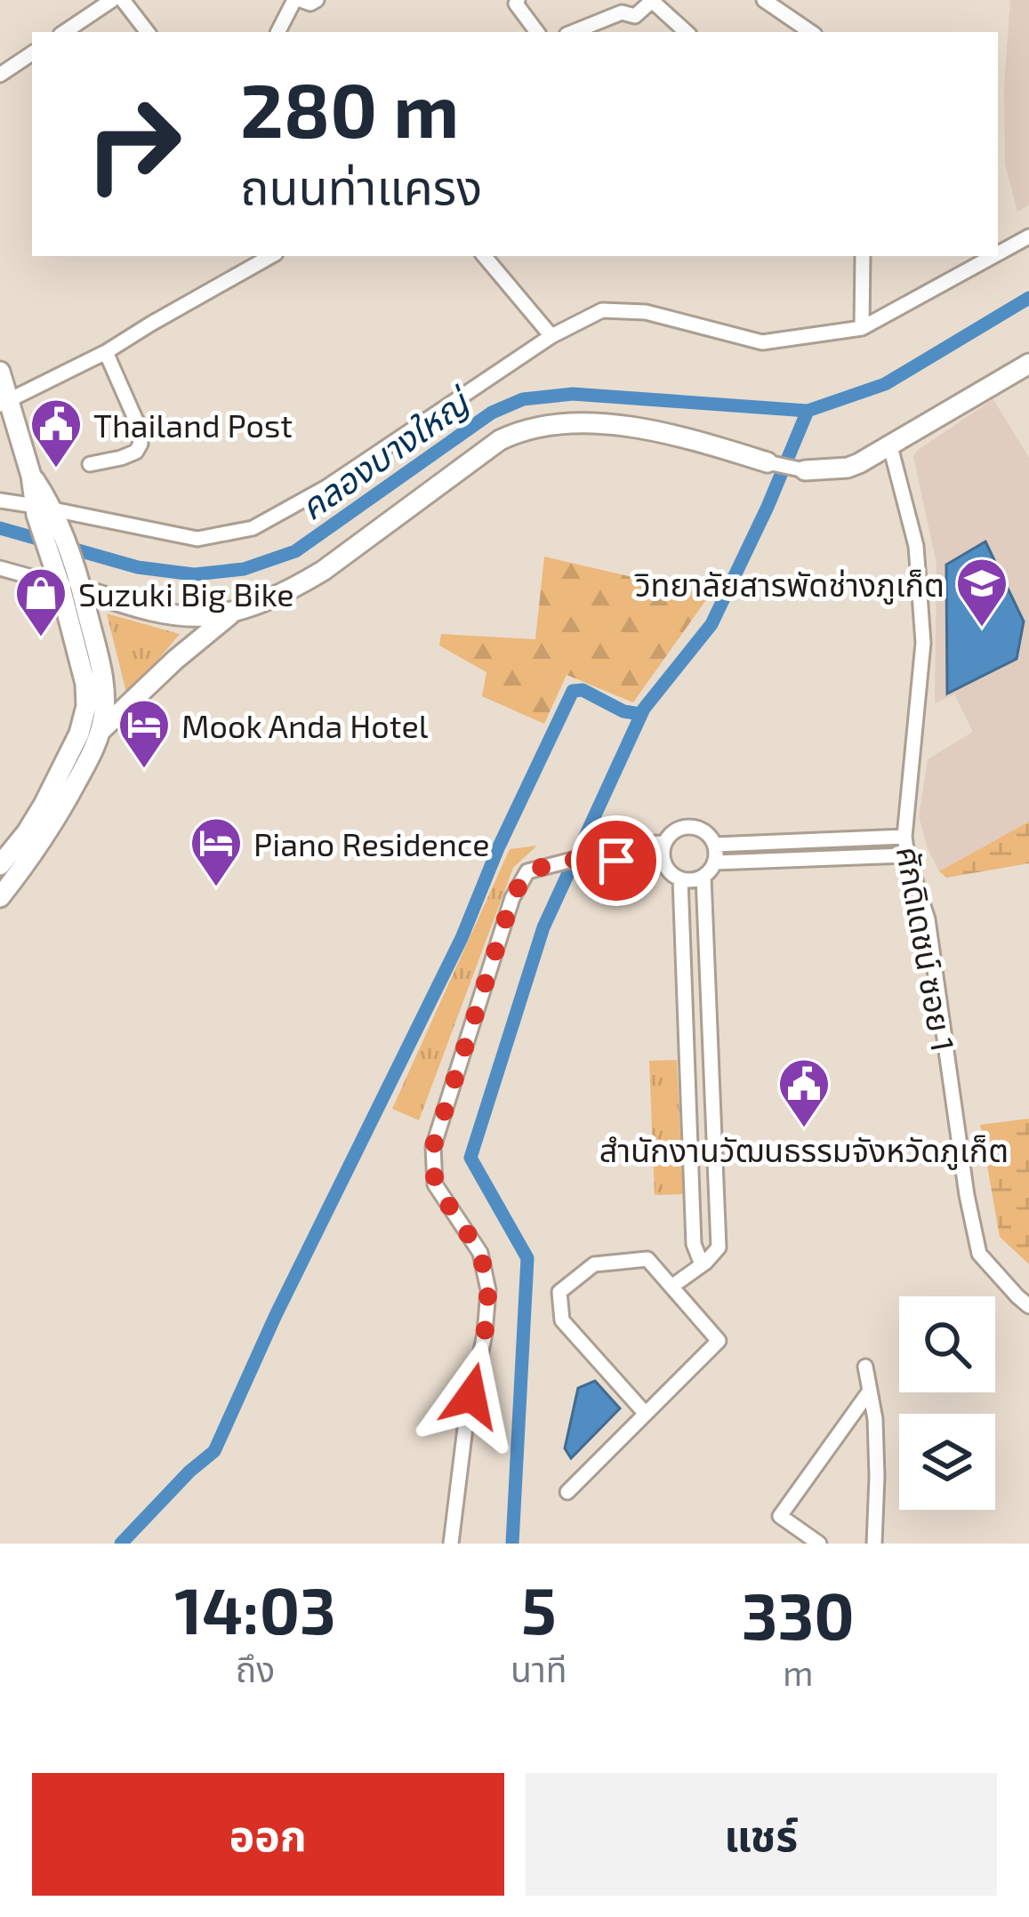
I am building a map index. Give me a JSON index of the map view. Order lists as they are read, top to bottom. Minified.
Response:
{"streets":{"street":["ศักดิเดชน์ ซอย 1"]},"water":["คลองบางใหญ่"],"places":{"public building":["Thailand Post","สำนักงานวัฒนธรรมจังหวัดภูเก็ต"],"school or university":["วิทยาลัยสารพัดช่างภูเก็ต"],"shop":["Suzuki Big Bike"],"hotel":["Mook Anda Hotel","Piano Residence"]},"page":{"turn":["280 m","ถนนท่าแครง"],"eta":["14:03","ถึง","5","นาที","330","m"],"buttons":["ออก","แชร์"]}}
